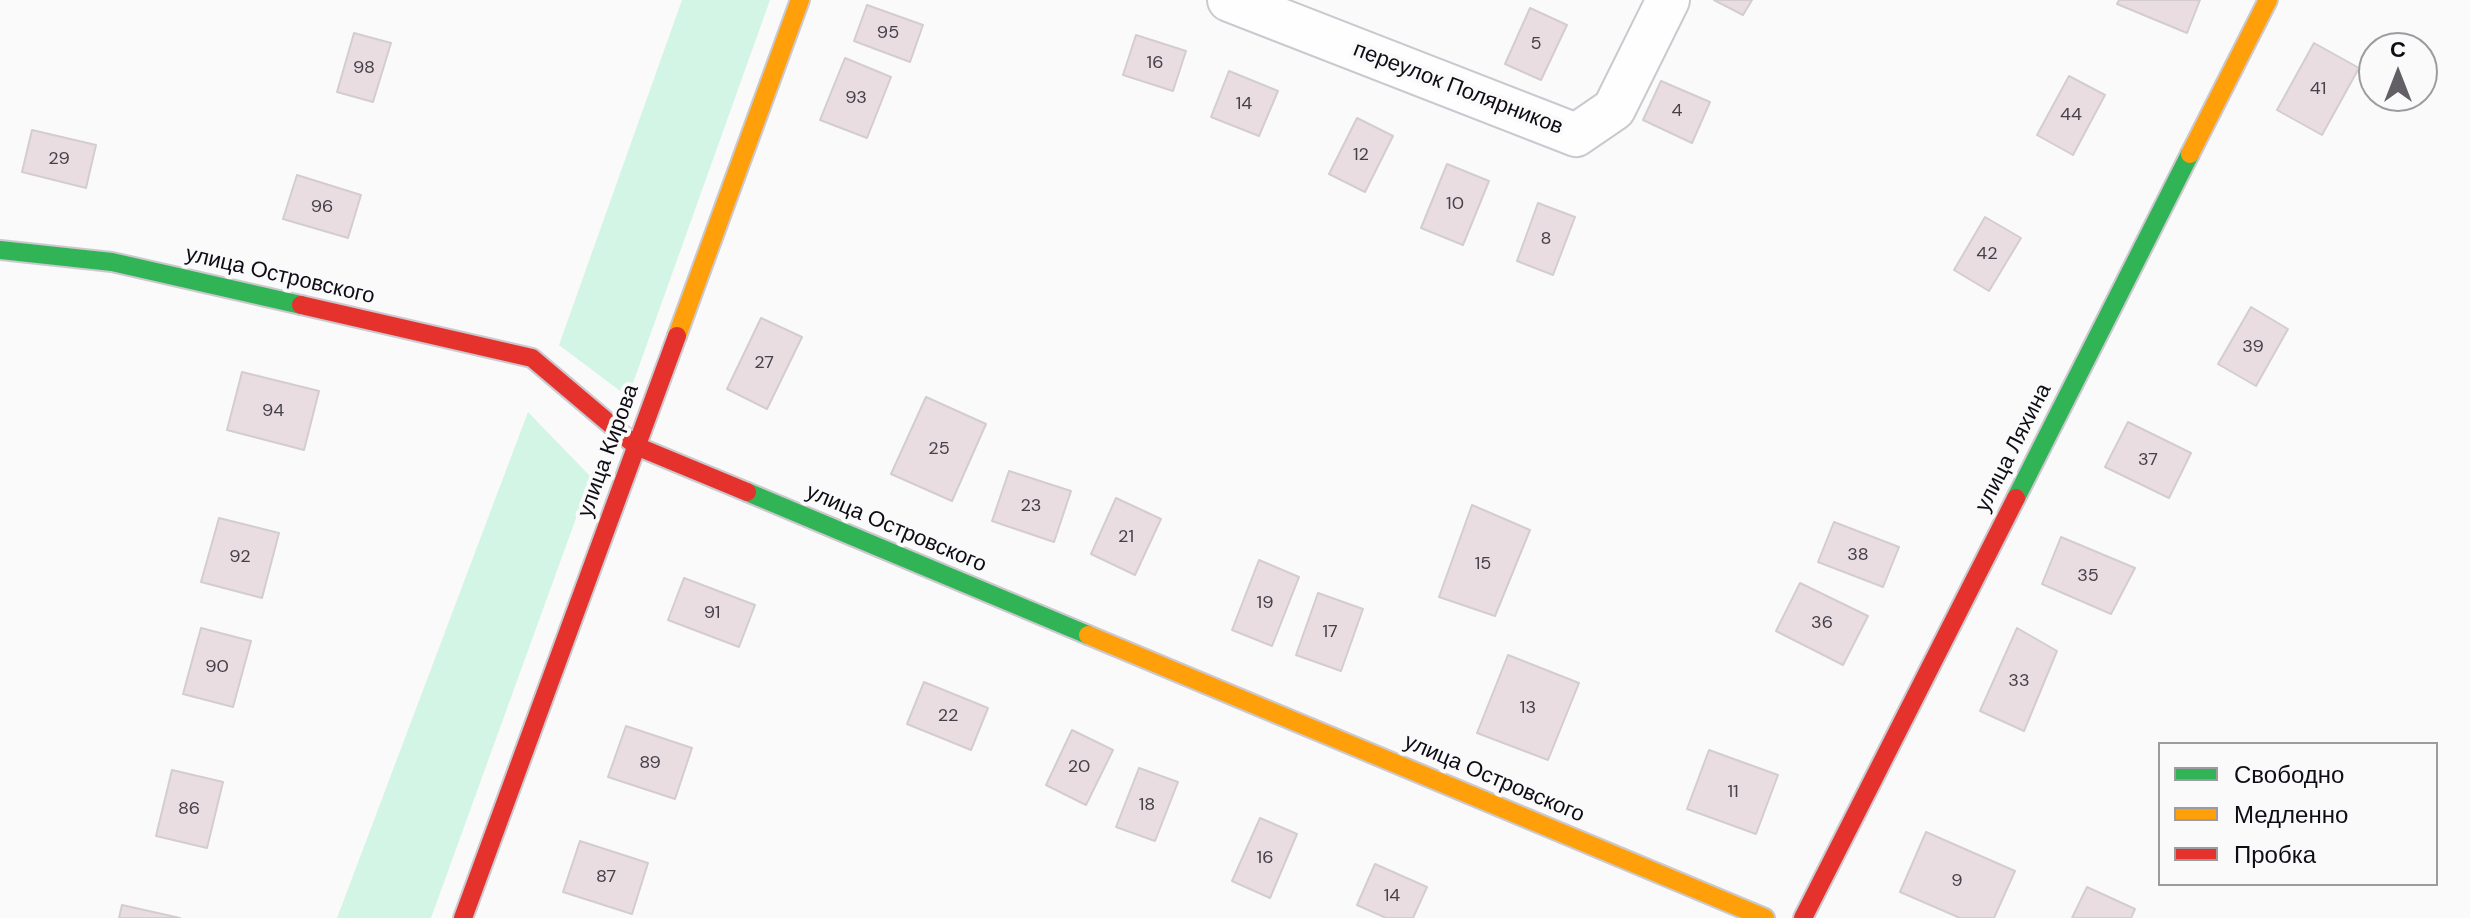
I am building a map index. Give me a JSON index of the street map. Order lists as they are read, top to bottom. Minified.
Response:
{"streets":{"street":["переулок Полярников","улица Островского","улица Ляхина","улица Кирова"]},"crossings":[["улица Островского","улица Кирова"]],"house_numbers":["95","5","16","98","41","93","14","4","44","12","29","10","96","8","42","39","27","94","25","37","23","21","38","92","15","35","19","91","36","17","90","33","13","22","89","20","11","18","86","16","87","9","14"],"legend":["Свободно","Медленно","Пробка"],"north":"top"}
